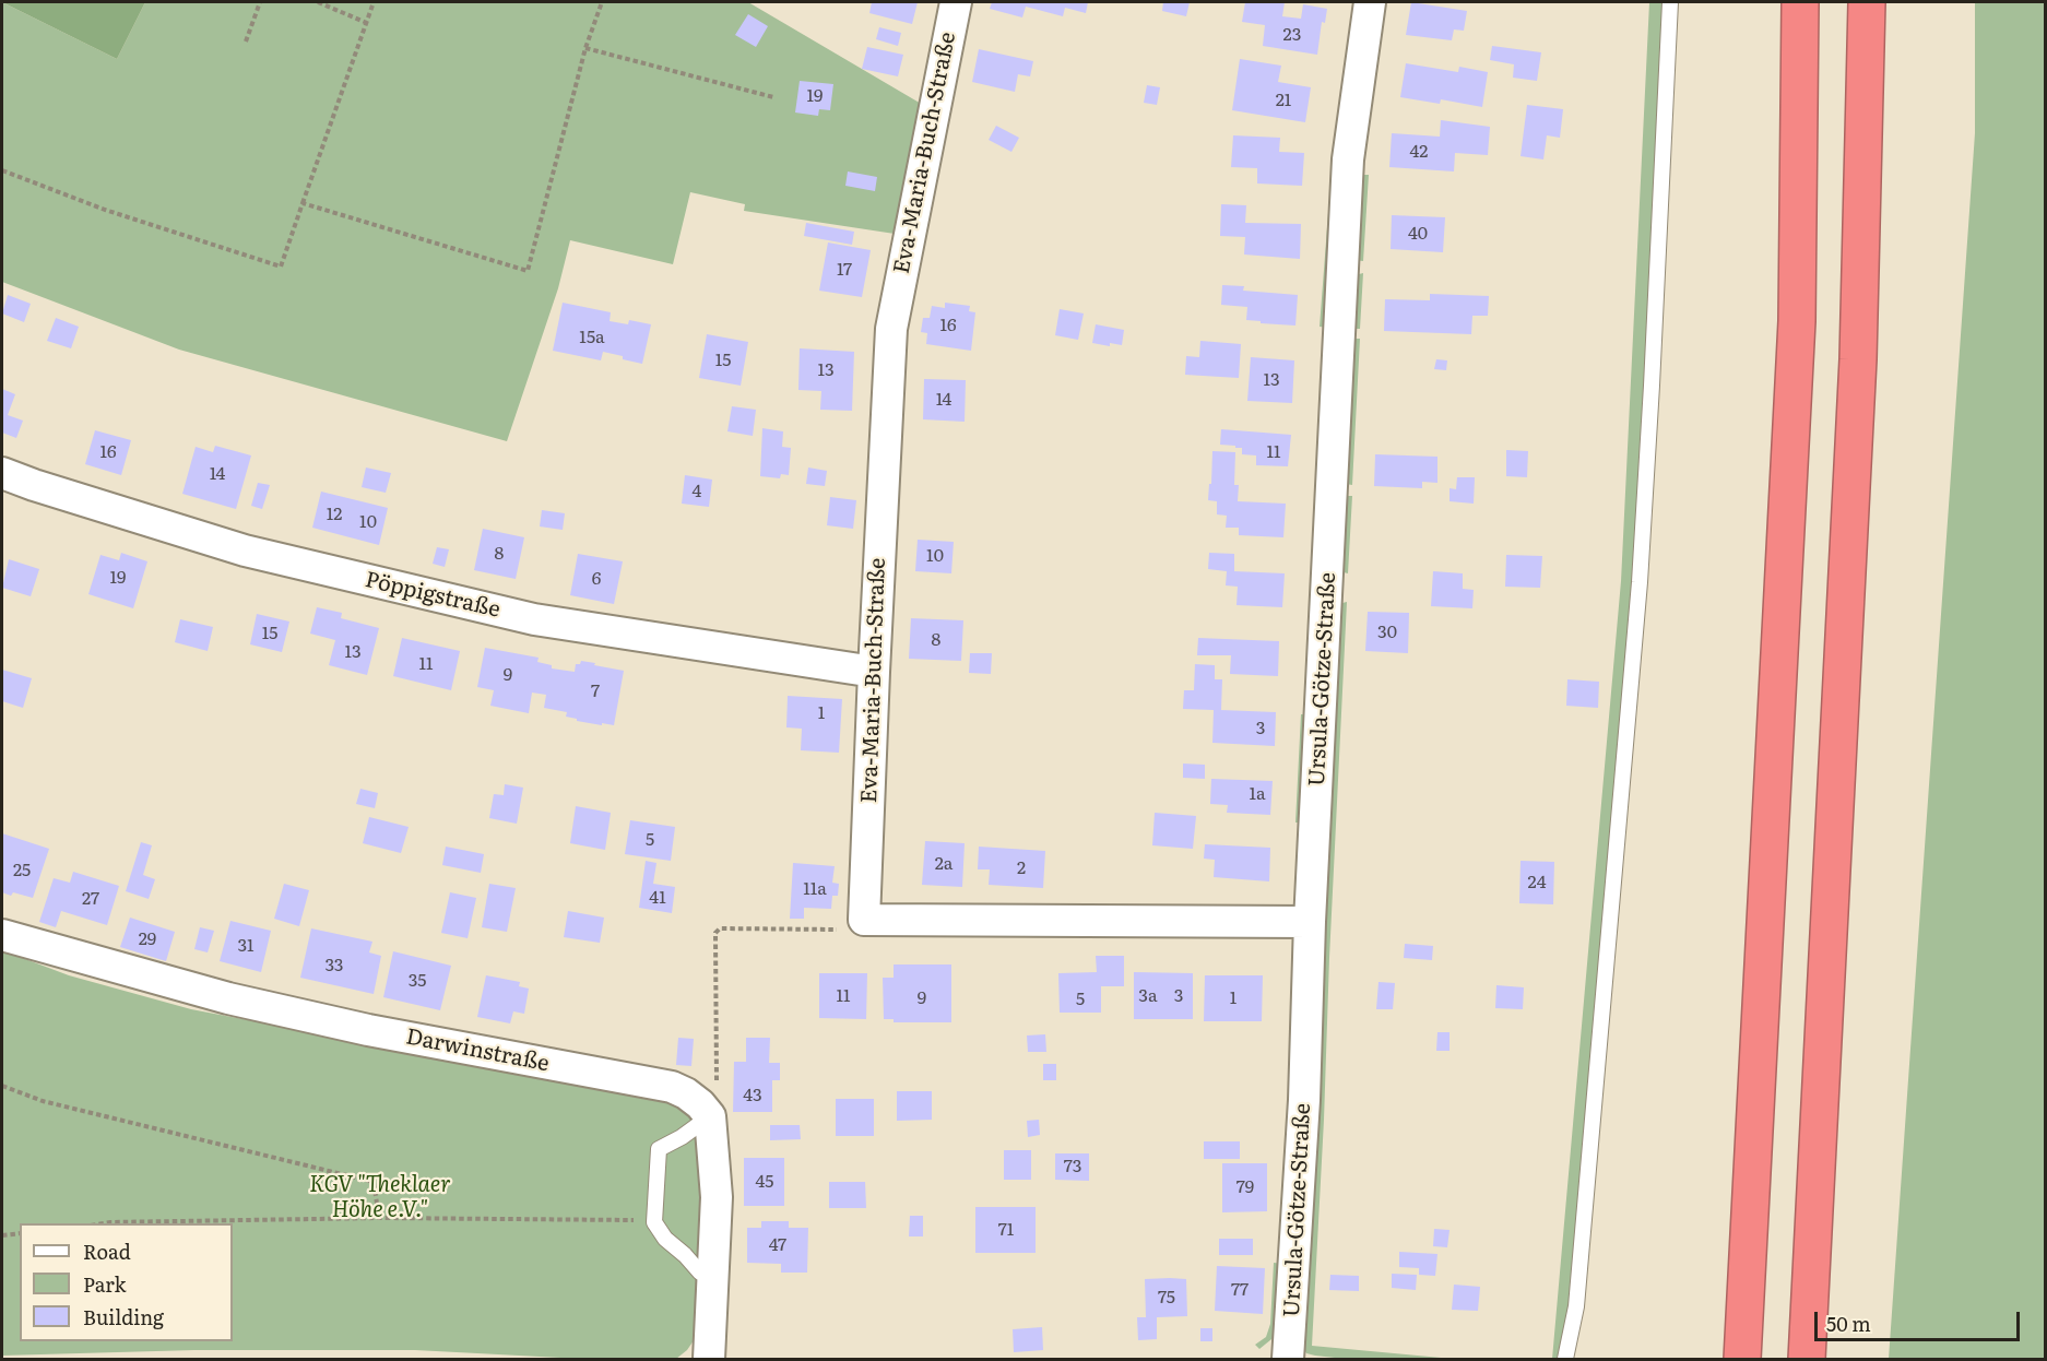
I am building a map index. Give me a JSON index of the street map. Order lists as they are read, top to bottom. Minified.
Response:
{"streets":{"street":["Eva-Maria-Buch-Straße","Pöppigstraße","Ursula-Götze-Straße","Darwinstraße"]},"crossings":[["Eva-Maria-Buch-Straße","Pöppigstraße"]],"parks":["KGV \"Theklaer Höhe e.V.\""],"house_numbers":["23","19","21","42","40","17","16","15a","15","13","13","14","16","11","14","4","12","10","8","10","19","6","30","15","8","13","11","9","7","1","3","1a","5","2a","2","25","24","11a","41","27","29","31","33","35","11","3a","3","9","1","5","43","73","45","79","71","47","77","75"],"legend":["Road","Park","Building"],"scale_bar":"50 m"}
